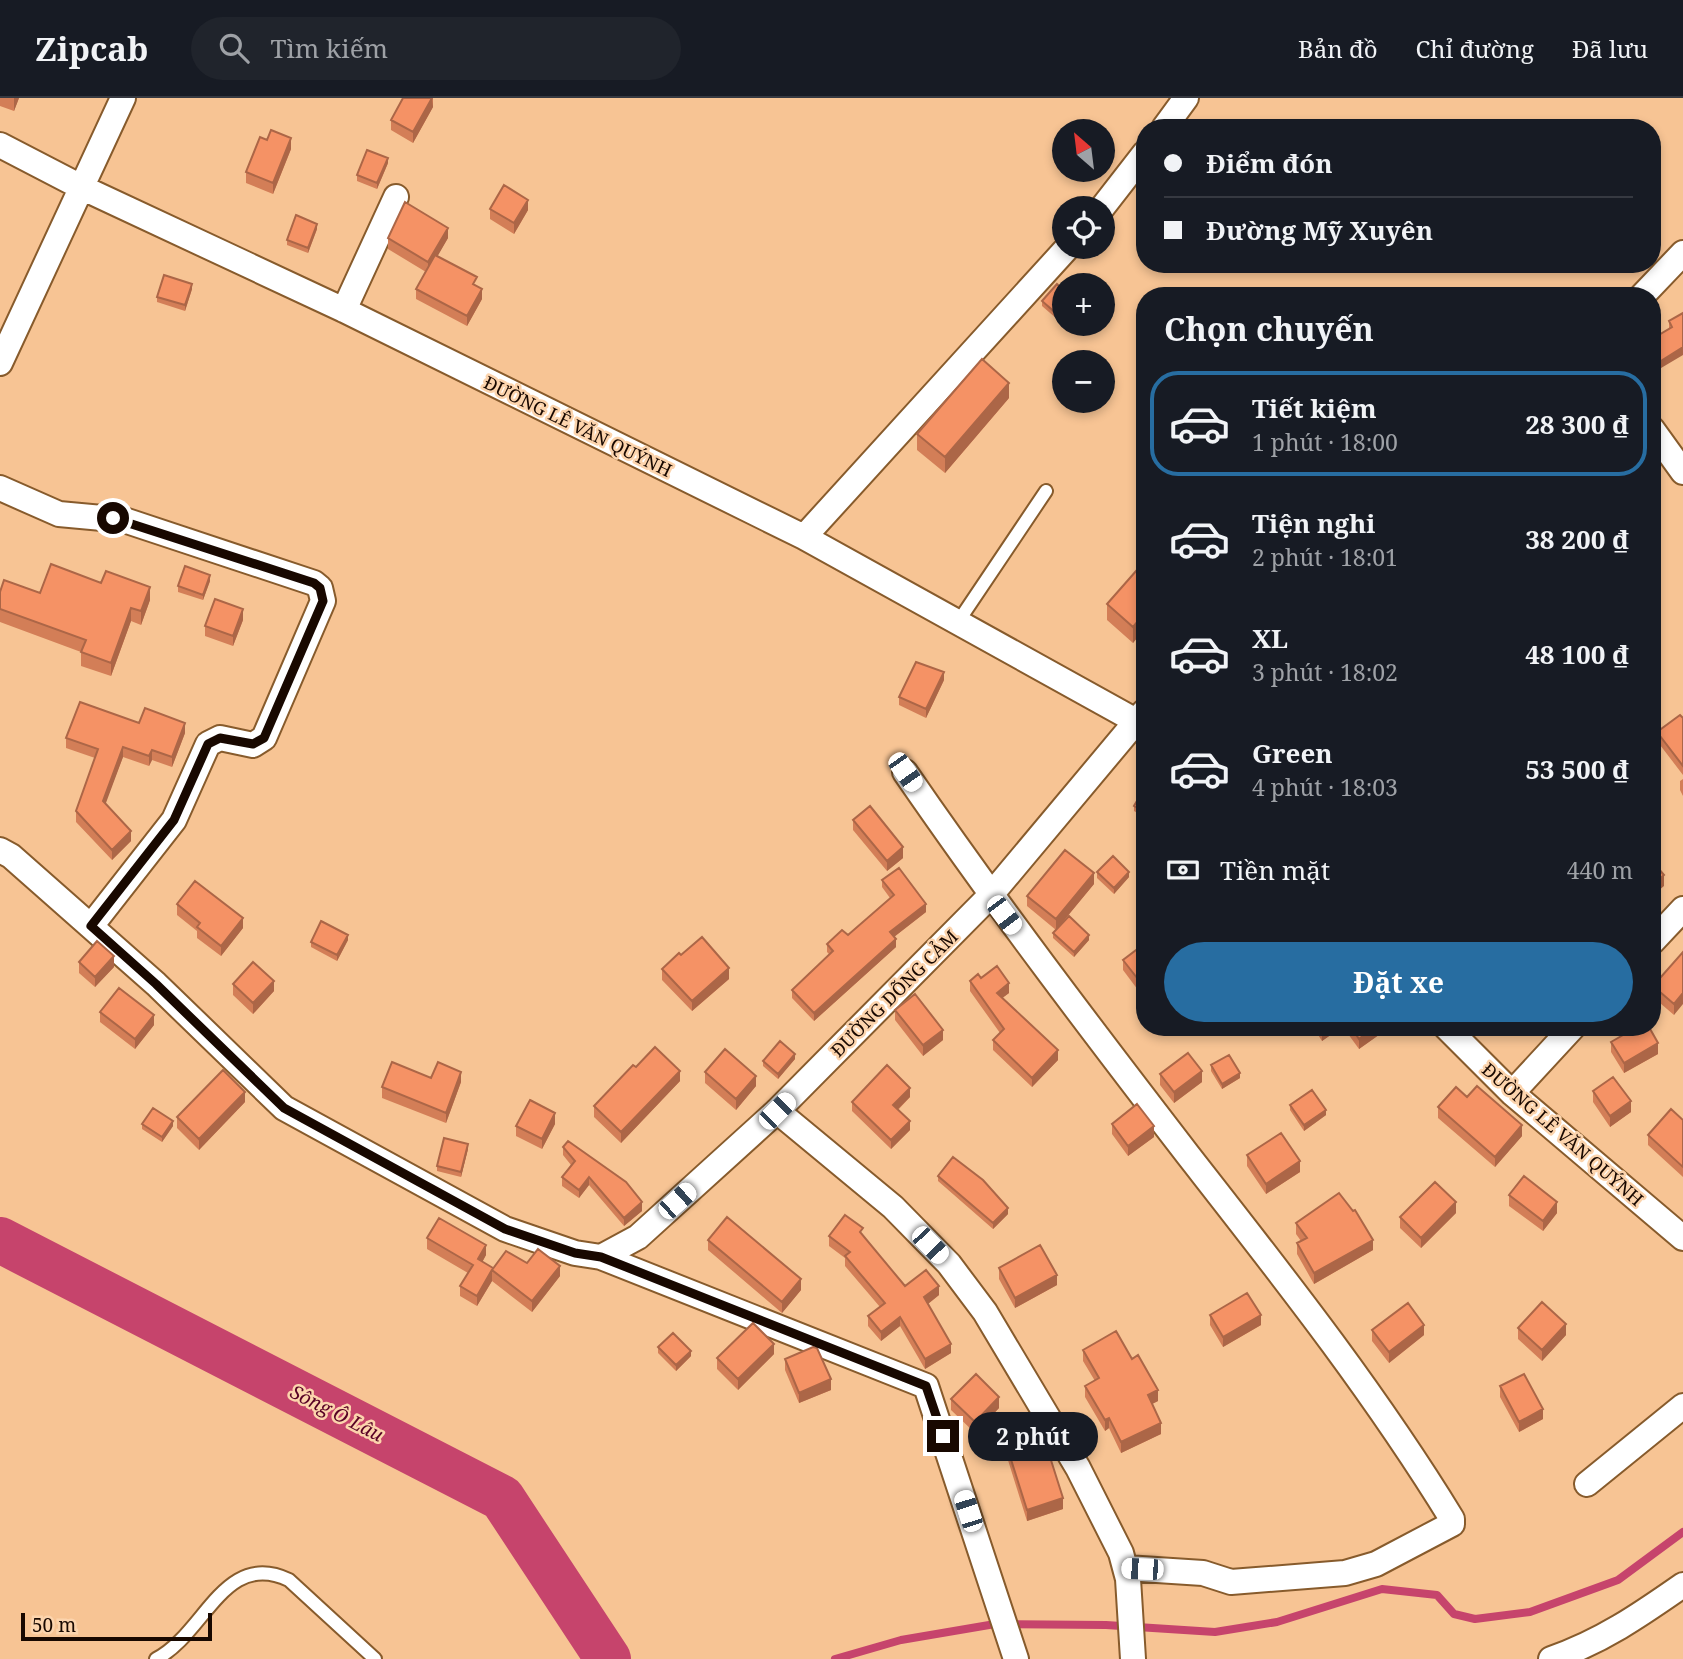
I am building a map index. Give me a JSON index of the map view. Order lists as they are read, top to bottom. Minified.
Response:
{"streets":{"street":["ĐƯỜNG LÊ VĂN QUÝNH","ĐƯỜNG DÕNG CẢM"]},"water":["Sông Ô Lâu"],"scale_bar":"50 m","north":"top left","page":{"header":"Zipcab","search":"Tìm kiếm","nav":["Bản đồ","Chỉ đường","Đã lưu"],"map_buttons":["+","−"],"banner":["Điểm đón","Đường Mỹ Xuyên"],"heading":"Chọn chuyến","list":[{"name":"Tiết kiệm","note":"1 phút · 18:00","value":"28 300 ₫"},{"name":"Tiện nghi","note":"2 phút · 18:01","value":"38 200 ₫"},{"name":"XL","note":"3 phút · 18:02","value":"48 100 ₫"},{"name":"Green","note":"4 phút · 18:03","value":"53 500 ₫"}],"pay":["Tiền mặt","440 m"],"buttons":"Đặt xe","bubble":"2 phút","scale":"50 m"}}
